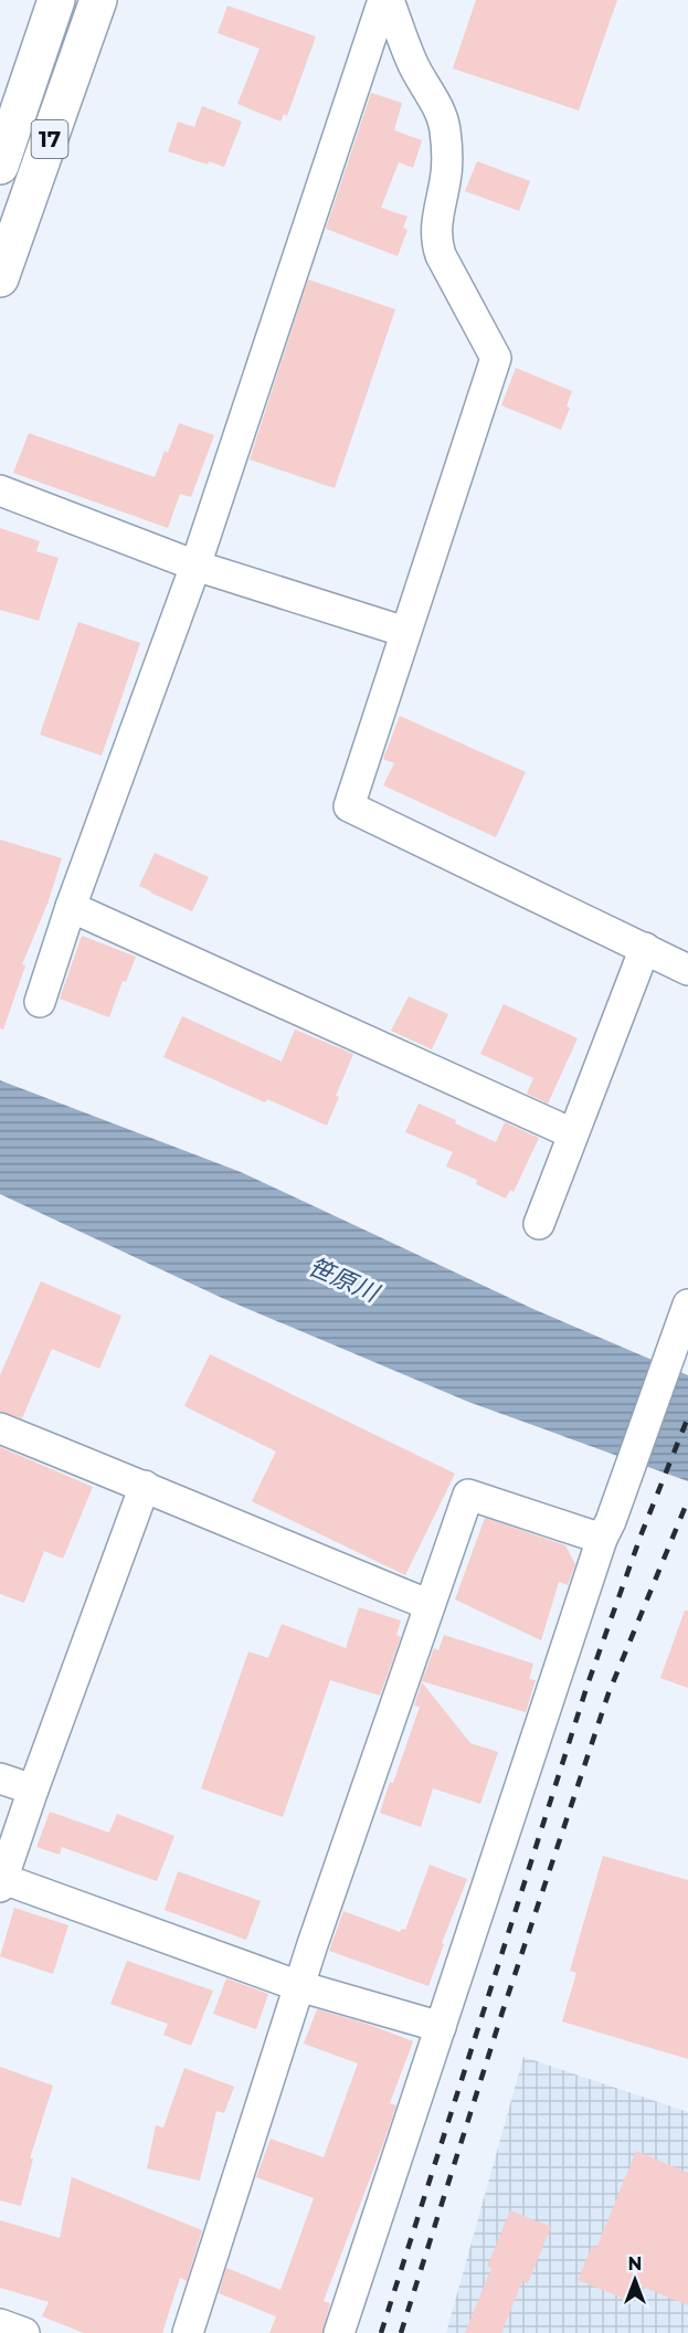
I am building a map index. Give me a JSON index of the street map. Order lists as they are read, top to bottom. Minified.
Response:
{"streets":{"main road":["17"]},"water":["笹原川"],"north":"top"}
